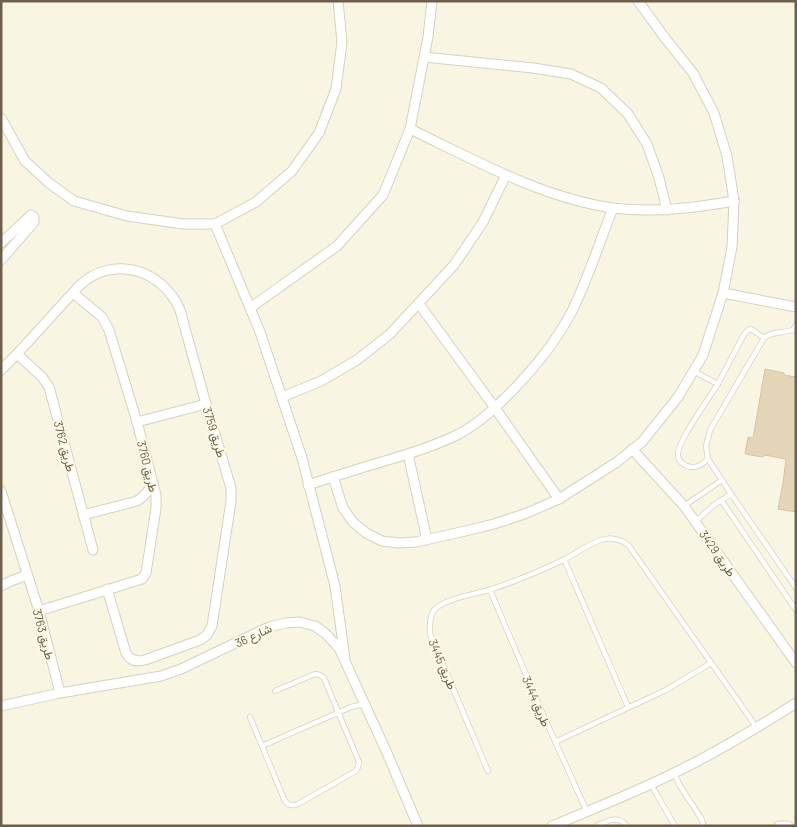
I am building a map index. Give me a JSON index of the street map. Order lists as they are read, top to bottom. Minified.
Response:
{"streets":{"street":["طريق 3759","طريق 3762","طريق 3760","طريق 3429","طريق 3763","شارع 36"],"lane":["طريق 3445","طريق 3444"]},"crossings":[["طريق 3759","طريق 3762"],["طريق 3759","طريق 3760"],["طريق 3760","طريق 3763"],["طريق 3763","شارع 36"],["طريق 3445","طريق 3444"]]}
